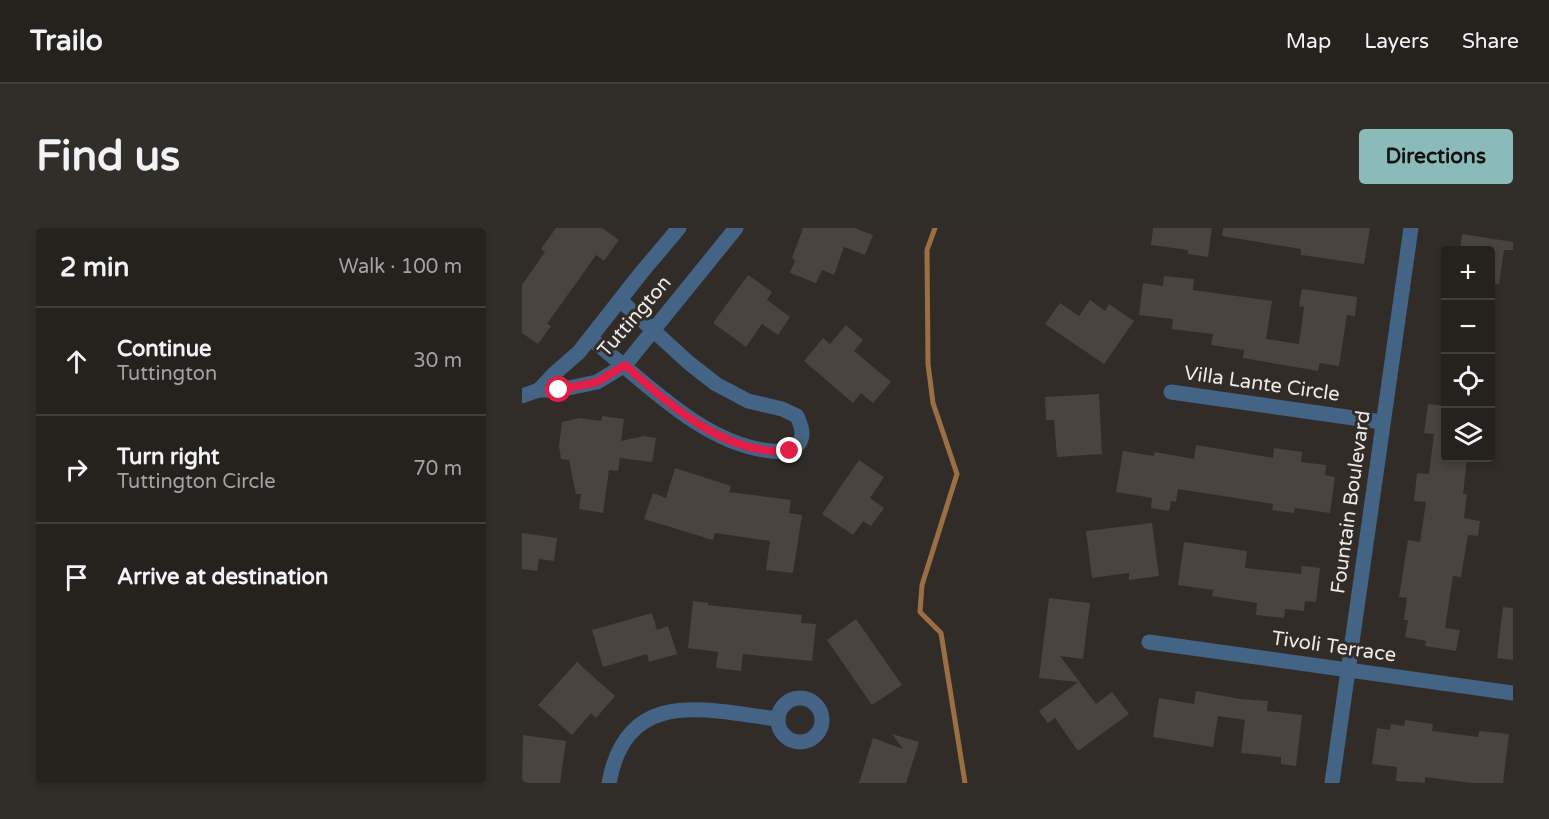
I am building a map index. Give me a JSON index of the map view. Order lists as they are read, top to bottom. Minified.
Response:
{"streets":{"street":["Tuttington","Villa Lante Circle","Fountain Boulevard","Tivoli Terrace"]},"crossings":[["Villa Lante Circle","Fountain Boulevard"],["Fountain Boulevard","Tivoli Terrace"]],"page":{"header":"Trailo","nav":["Map","Layers","Share"],"buttons":"Directions","title":"Find us","heading":["2 min","Walk · 100 m"],"map_buttons":["+","−"],"list":[["Continue","Tuttington","30 m"],["Turn right","Tuttington Circle","70 m"],"Arrive at destination"]}}
